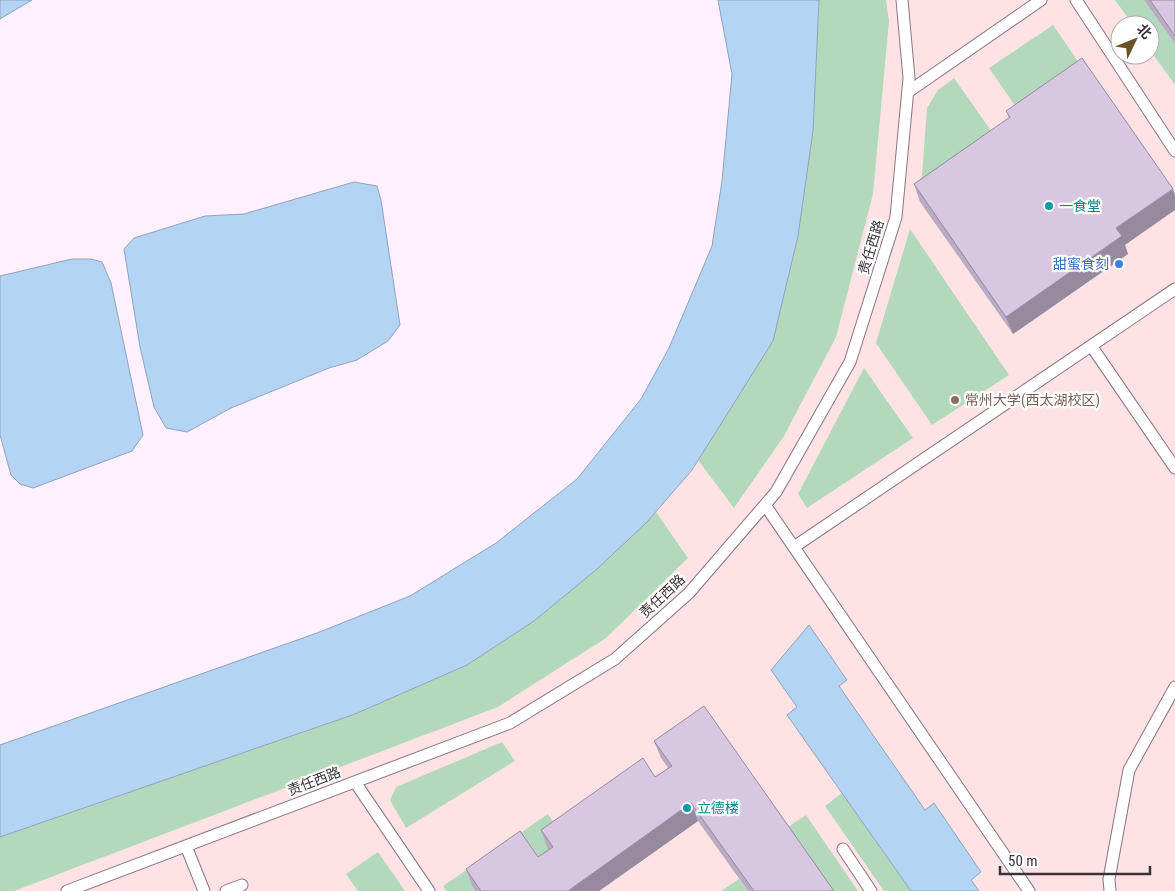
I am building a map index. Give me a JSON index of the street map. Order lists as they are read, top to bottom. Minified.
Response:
{"streets":{"lane":["责任西路"]},"places":["一食堂","甜蜜食刻","常州大学(西太湖校区)","立德楼"],"scale_bar":"50 m","north":"top right"}
